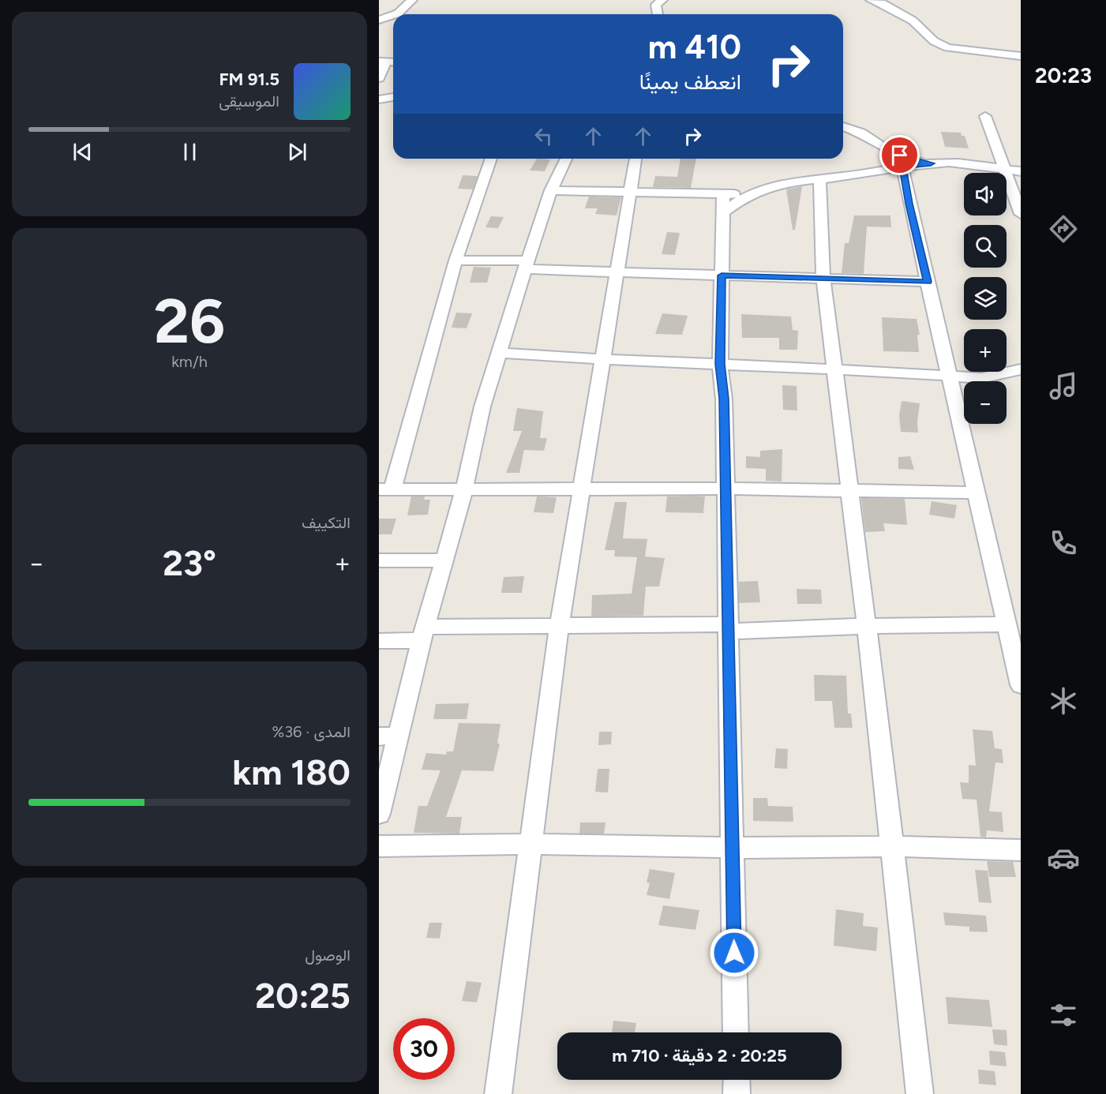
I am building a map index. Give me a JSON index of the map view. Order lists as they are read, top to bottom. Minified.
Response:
{"page":{"tabs":"20:23","turn":["410 m","انعطف يمينًا"],"song":["91.5 FM","الموسيقى"],"map_buttons":["+","−"],"tile":[["26","km/h"],"التكييف",["المدى · 36%","180 km"],["الوصول","20:25"]],"heat":["−","23°","+"],"limit":"30","trip":"20:25 · 2 دقيقة · 710 m"}}
